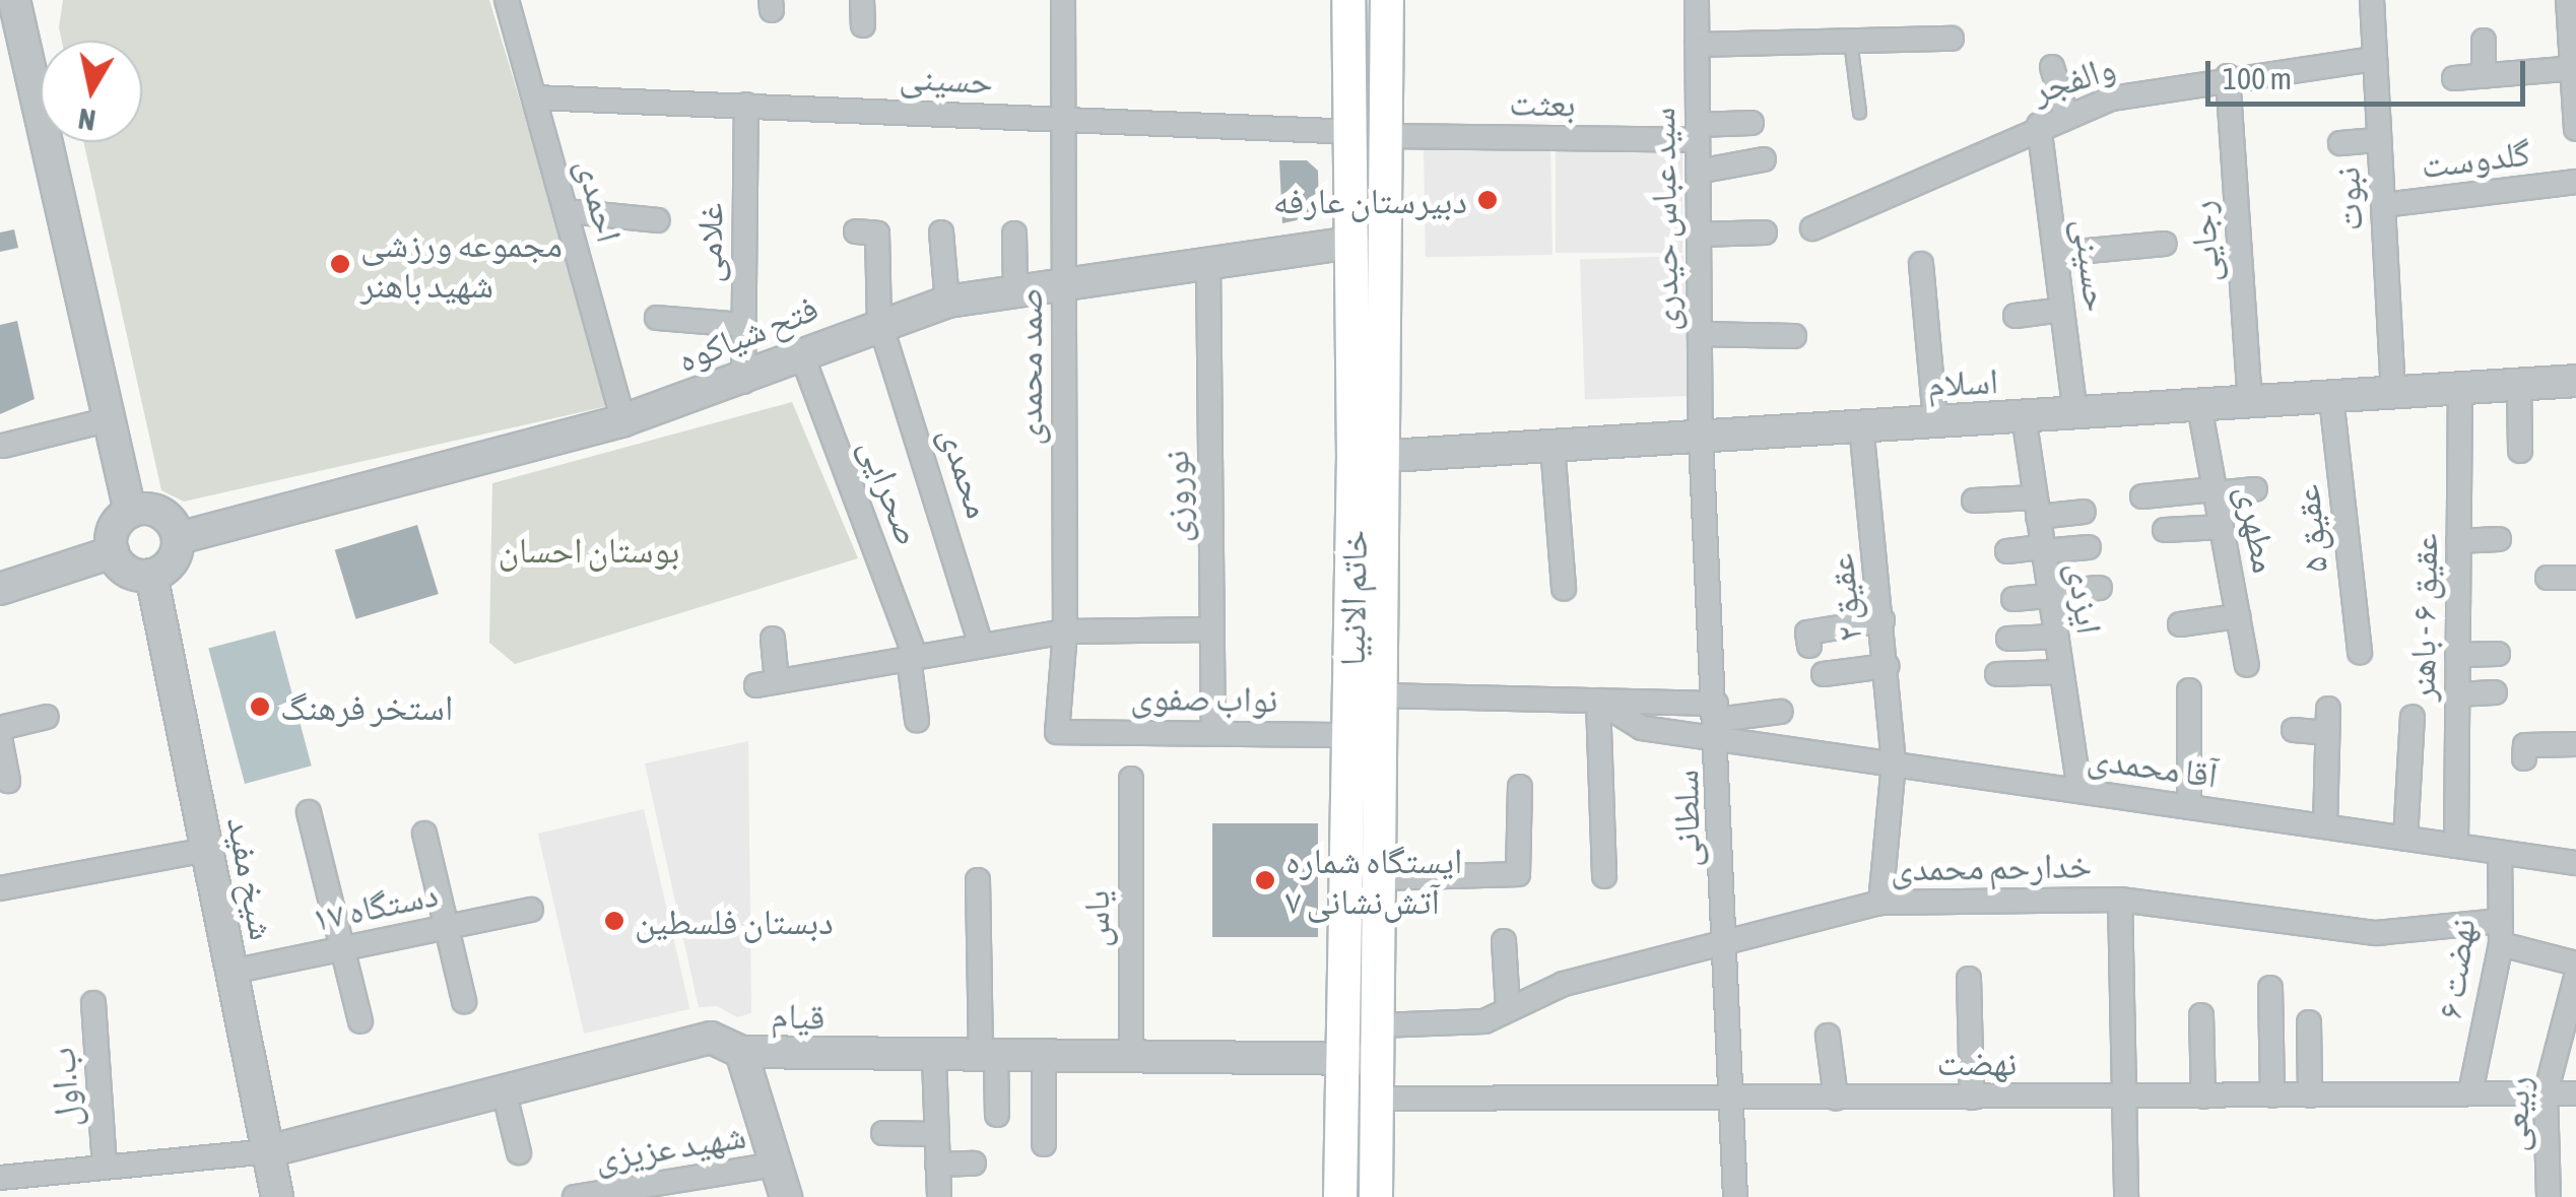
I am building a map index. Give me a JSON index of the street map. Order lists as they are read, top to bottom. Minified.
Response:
{"streets":{"main road":["خاتم الانبیا"],"street":["حسینی","والفجر","بعثت","گلدوست","نبوت","احمدی","سید عباس حیدری","رجایی","غلامی","فتح شیاکوه","صمد محمدی","اسلام","محمدی","صحرایی","نوروزی","مطهری","عقیق ۵","عقیق ۲","ایزدی","عقیق ۶ - باهنر","نواب صفوی","آقا محمدی","سلطانی","خدارحم محمدی","شیخ مفید","۱۷ دستگاه","یاس","نهضت ۶","قیام","نهضت","ب.اول","ربیعی","شهید عزیزی"]},"crossings":[["حسینی","والفجر"],["حسینی","بعثت"],["حسینی","احمدی"],["حسینی","غلامی"],["حسینی","صمد محمدی"],["حسینی","اسلام"],["حسینی","خاتم الانبیا"],["والفجر","نبوت"],["والفجر","رجایی"],["بعثت","سید عباس حیدری"],["بعثت","خاتم الانبیا"],["گلدوست","نبوت"],["نبوت","اسلام"],["احمدی","فتح شیاکوه"],["سید عباس حیدری","اسلام"],["سید عباس حیدری","سلطانی"],["رجایی","اسلام"],["غلامی","فتح شیاکوه"],["فتح شیاکوه","صمد محمدی"],["فتح شیاکوه","محمدی"],["فتح شیاکوه","صحرایی"],["فتح شیاکوه","نوروزی"],["فتح شیاکوه","خاتم الانبیا"],["فتح شیاکوه","شیخ مفید"],["صمد محمدی","نواب صفوی"],["اسلام","مطهری"],["اسلام","عقیق ۵"],["اسلام","خاتم الانبیا"],["اسلام","عقیق ۲"],["اسلام","ایزدی"],["اسلام","عقیق ۶ - باهنر"],["اسلام","سلطانی"],["نوروزی","نواب صفوی"],["خاتم الانبیا","نواب صفوی"],["خاتم الانبیا","خدارحم محمدی"],["خاتم الانبیا","قیام"],["خاتم الانبیا","نهضت"],["عقیق ۲","آقا محمدی"],["عقیق ۲","خدارحم محمدی"],["ایزدی","آقا محمدی"],["عقیق ۶ - باهنر","آقا محمدی"],["آقا محمدی","سلطانی"],["آقا محمدی","نهضت ۶"],["سلطانی","خدارحم محمدی"],["سلطانی","نهضت"],["خدارحم محمدی","نهضت ۶"],["شیخ مفید","۱۷ دستگاه"],["شیخ مفید","قیام"],["یاس","قیام"],["نهضت ۶","نهضت"],["نهضت","ربیعی"]],"parks":["بوستان احسان"],"places":["دبیرستان عارفه","مجموعه ورزشی شهید باهنر","استخر فرهنگ","ایستگاه شماره ۷ آتش‌نشانی","دبستان فلسطین"],"scale_bar":"100 m","north":"bottom"}
